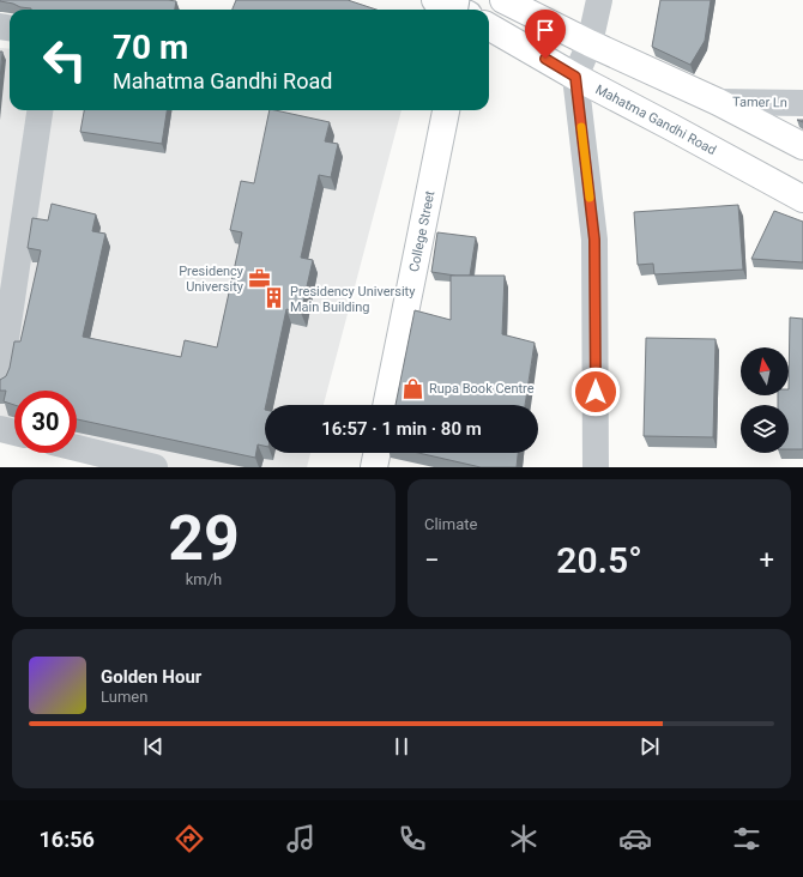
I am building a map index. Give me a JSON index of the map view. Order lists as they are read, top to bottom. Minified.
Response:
{"streets":{"main road":["Mahatma Gandhi Road","College Street"],"street":["Tamer Ln"]},"places":{"office":["Presidency University"],"building":["Presidency University Main Building"],"shop":["Rupa Book Centre"]},"north":"top","page":{"turn":["70 m","Mahatma Gandhi Road"],"limit":"30","trip":"16:57 · 1 min · 80 m","tile":[["29","km/h"],"Climate"],"heat":["−","20.5°","+"],"song":["Golden Hour","Lumen"],"tabs":"16:56"}}
